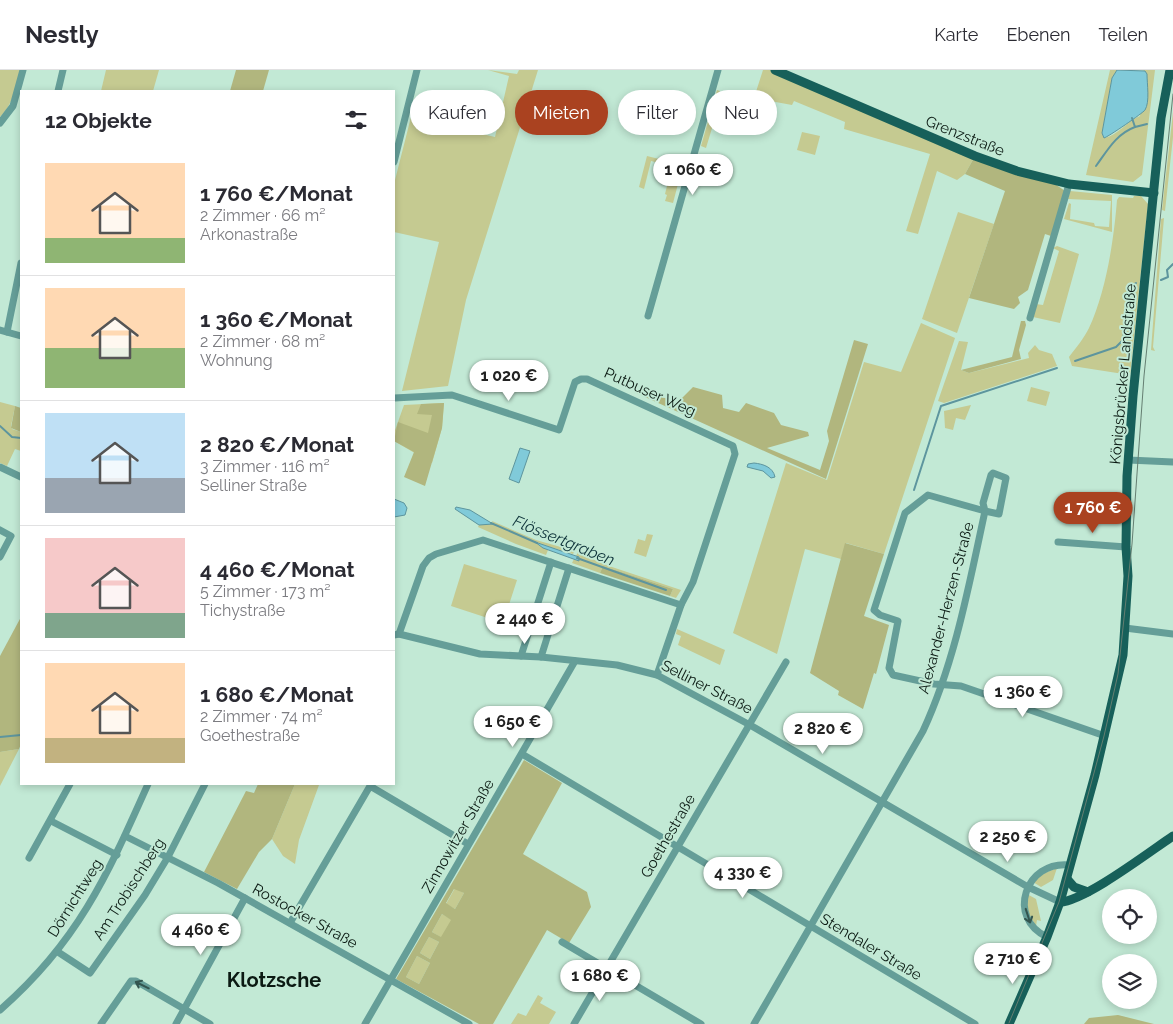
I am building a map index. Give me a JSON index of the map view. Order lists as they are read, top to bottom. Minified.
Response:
{"streets":{"main road":["Grenzstraße","Königsbrücker Landstraße"],"street":["Putbuser Weg","Alexander-Herzen-Straße","Selliner Straße","Zinnowitzer Straße","Goethestraße","Am Trobischberg","Dörnichtweg","Rostocker Straße","Stendaler Straße"]},"crossings":[["Grenzstraße","Königsbrücker Landstraße"],["Alexander-Herzen-Straße","Selliner Straße"],["Alexander-Herzen-Straße","Stendaler Straße"],["Selliner Straße","Zinnowitzer Straße"],["Selliner Straße","Goethestraße"],["Zinnowitzer Straße","Rostocker Straße"],["Zinnowitzer Straße","Stendaler Straße"],["Goethestraße","Stendaler Straße"],["Am Trobischberg","Dörnichtweg"],["Am Trobischberg","Rostocker Straße"],["Dörnichtweg","Rostocker Straße"]],"districts":["Klotzsche"],"water":["Flössertgraben"],"page":{"header":"Nestly","nav":["Karte","Ebenen","Teilen"],"chip":["Kaufen","Mieten","Filter","Neu"],"heading":"12 Objekte","list":[{"name":"1 760 €/Monat","note":"2 Zimmer · 66 m² · Arkonastraße"},{"name":"1 360 €/Monat","note":"2 Zimmer · 68 m² · Wohnung"},{"name":"2 820 €/Monat","note":"3 Zimmer · 116 m² · Selliner Straße"},{"name":"4 460 €/Monat","note":"5 Zimmer · 173 m² · Tichystraße"},{"name":"1 680 €/Monat","note":"2 Zimmer · 74 m² · Goethestraße"}],"price":["1 060 €","1 020 €","1 760 €","2 440 €","1 360 €","1 650 €","2 820 €","2 250 €","4 330 €","4 460 €","2 710 €","1 680 €"]}}
